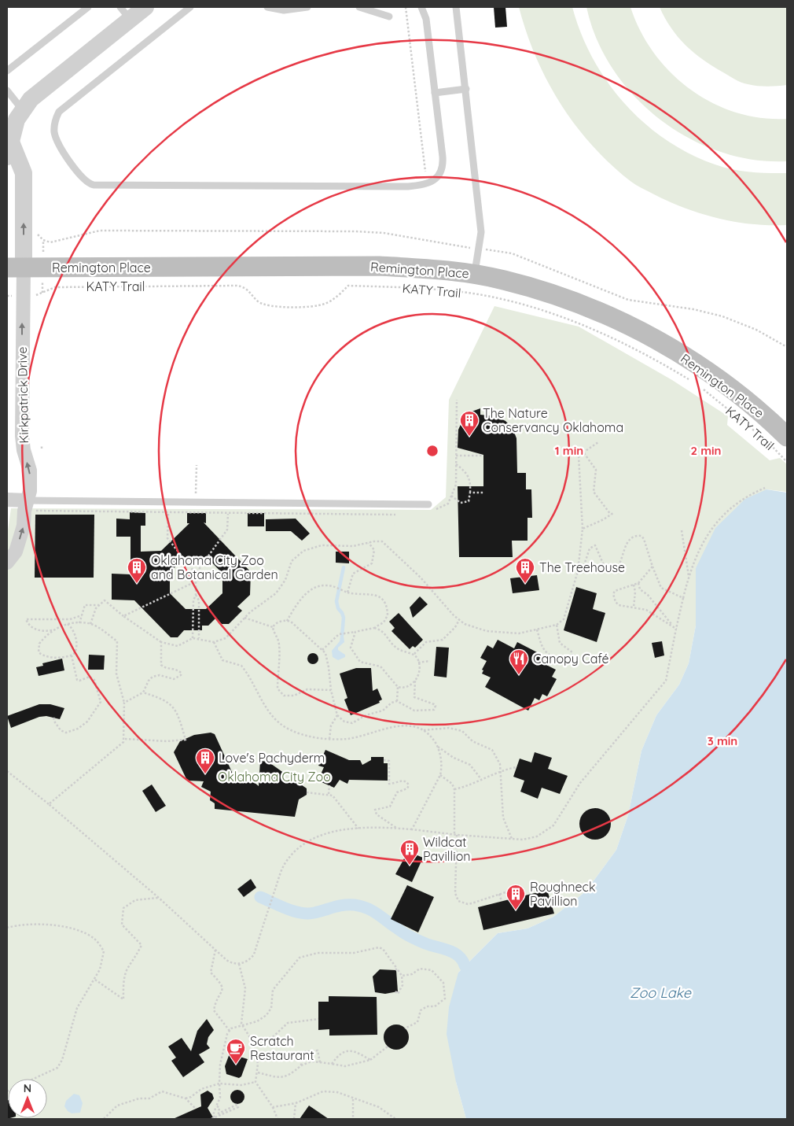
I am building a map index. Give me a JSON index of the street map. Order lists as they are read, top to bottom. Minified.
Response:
{"streets":{"main road":["Remington Place"],"street":["Kirkpatrick Drive"],"path":["KATY Trail"]},"crossings":[["Remington Place","Kirkpatrick Drive"]],"one_way":["Kirkpatrick Drive"],"water":["Zoo Lake"],"parks":["Oklahoma City Zoo"],"places":{"building":["The Nature Conservancy Oklahoma","Oklahoma City Zoo and Botanical Garden","The Treehouse","Love's Pachyderm","Wildcat Pavillion","Roughneck Pavillion"],"restaurant":["Canopy Café"],"cafe":["Scratch Restaurant"]},"north":"top","rings":["1 min","2 min","3 min"]}
